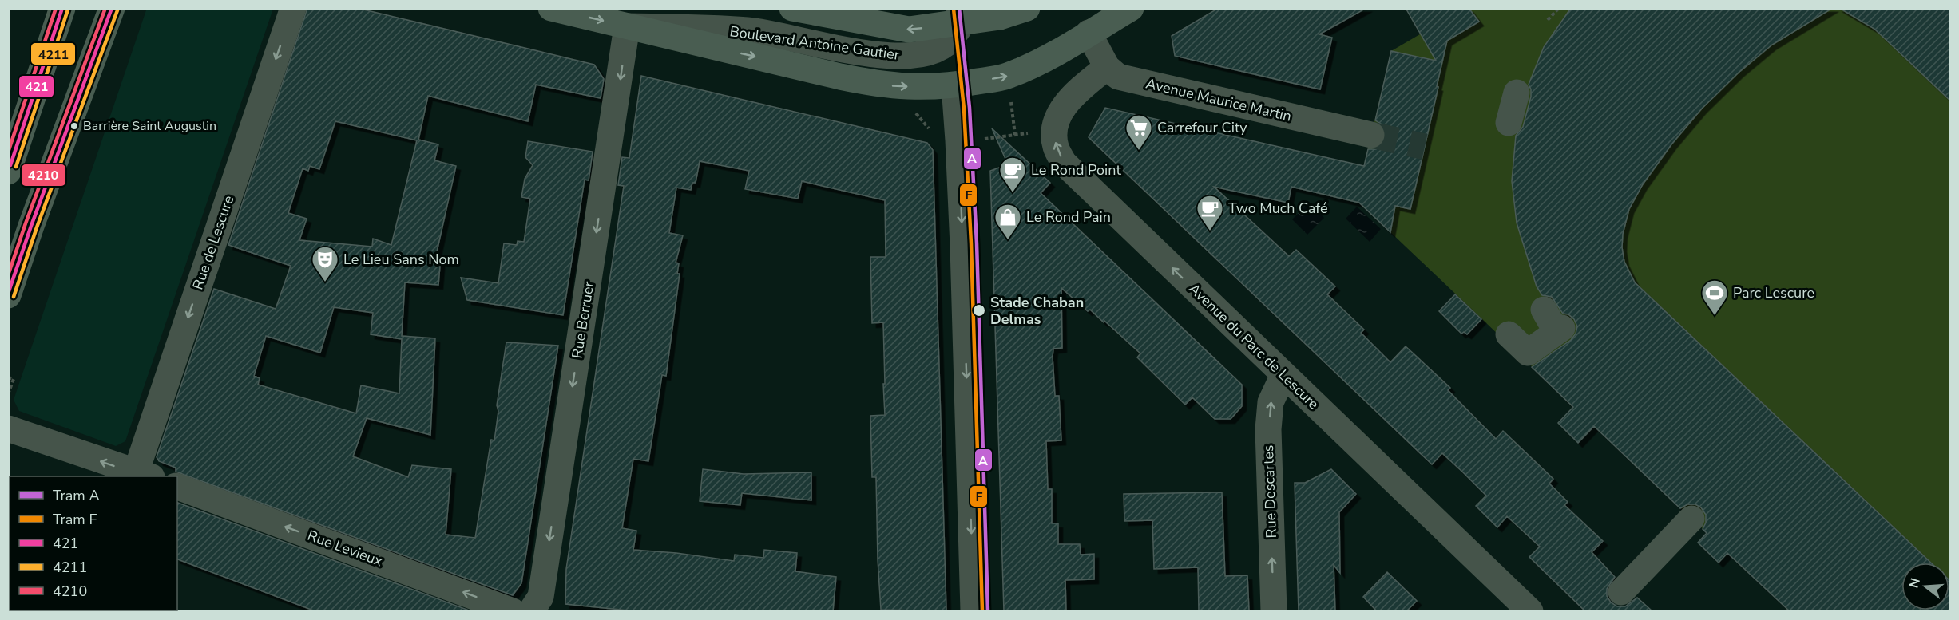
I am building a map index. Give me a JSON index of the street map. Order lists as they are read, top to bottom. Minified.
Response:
{"streets":{"main road":["Boulevard Antoine Gautier"],"street":["Avenue Maurice Martin","Rue de Lescure","Rue Berruer","Avenue du Parc de Lescure","Rue Descartes","Rue Levieux"]},"crossings":[["Boulevard Antoine Gautier","Rue Berruer"],["Avenue Maurice Martin","Avenue du Parc de Lescure"],["Avenue du Parc de Lescure","Rue Descartes"]],"one_way":["Rue de Lescure","Rue Berruer","Avenue du Parc de Lescure","Rue Descartes","Rue Levieux"],"places":{"other":["Barrière Saint Augustin","Stade Chaban Delmas"],"supermarket":["Carrefour City"],"cafe":["Le Rond Point","Two Much Café"],"shop":["Le Rond Pain"],"theatre":["Le Lieu Sans Nom"],"sports":["Parc Lescure"]},"lines":["tram line A","transit line 421","transit line 4210","tram line F","transit line 4211"],"legend":["Tram A","Tram F","421","4211","4210"],"north":"left"}
